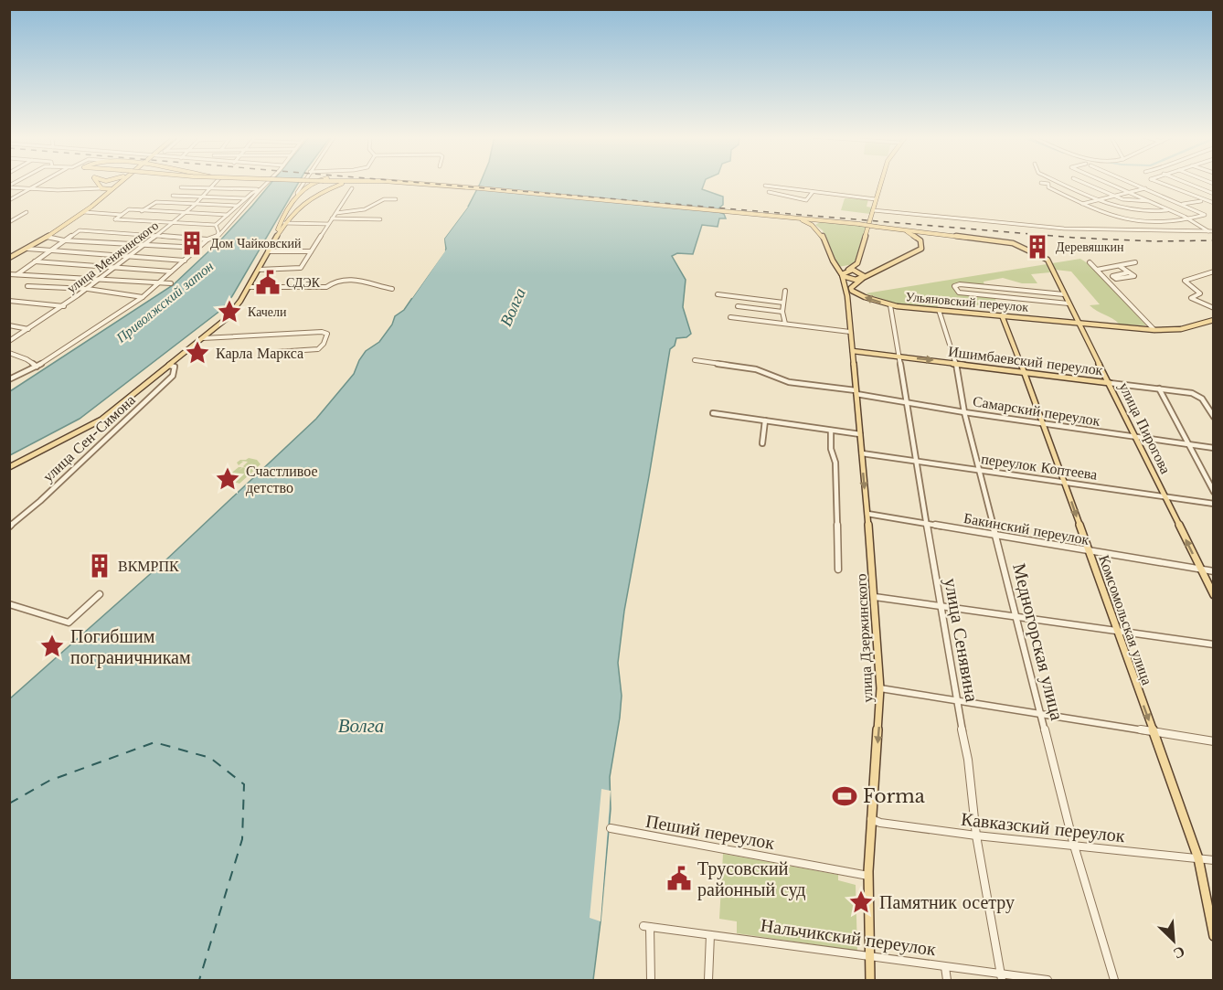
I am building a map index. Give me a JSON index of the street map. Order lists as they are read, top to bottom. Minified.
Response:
{"streets":{"main road":["Ульяновский переулок","Ишимбаевский переулок","улица Пирогова","Комсомольская улица","улица Дзержинского"],"street":["улица Менжинского","Самарский переулок","улица Сен-Симона","переулок Коптеева","Бакинский переулок","улица Сенявина","Медногорская улица","Кавказский переулок","Пеший переулок","Нальчикский переулок"]},"crossings":[["Ульяновский переулок","улица Пирогова"],["Ульяновский переулок","Комсомольская улица"],["Ульяновский переулок","улица Сенявина"],["Ульяновский переулок","Медногорская улица"],["Ишимбаевский переулок","улица Пирогова"],["Ишимбаевский переулок","Комсомольская улица"],["Ишимбаевский переулок","улица Дзержинского"],["Ишимбаевский переулок","улица Сенявина"],["Ишимбаевский переулок","Медногорская улица"],["Самарский переулок","улица Пирогова"],["Самарский переулок","Комсомольская улица"],["Самарский переулок","улица Дзержинского"],["Самарский переулок","улица Сенявина"],["Самарский переулок","Медногорская улица"],["улица Пирогова","переулок Коптеева"],["улица Пирогова","Бакинский переулок"],["переулок Коптеева","Комсомольская улица"],["переулок Коптеева","улица Дзержинского"],["переулок Коптеева","улица Сенявина"],["переулок Коптеева","Медногорская улица"],["Бакинский переулок","Комсомольская улица"],["Бакинский переулок","улица Дзержинского"],["Бакинский переулок","улица Сенявина"],["Бакинский переулок","Медногорская улица"],["Комсомольская улица","Кавказский переулок"],["улица Дзержинского","Кавказский переулок"],["улица Дзержинского","Пеший переулок"],["улица Дзержинского","Нальчикский переулок"],["улица Сенявина","Кавказский переулок"],["улица Сенявина","Нальчикский переулок"],["Медногорская улица","Кавказский переулок"]],"water":["Приволжский затон","Волга"],"places":{"building":["Дом Чайковский","Деревяшкин","ВКМРПК"],"public building":["СДЭК","Трусовский районный суд"],"place":["Качели","Карла Маркса","Счастливое детство","Погибшим пограничникам","Памятник осетру"],"sports":["Forma"]},"north":"bottom right"}
